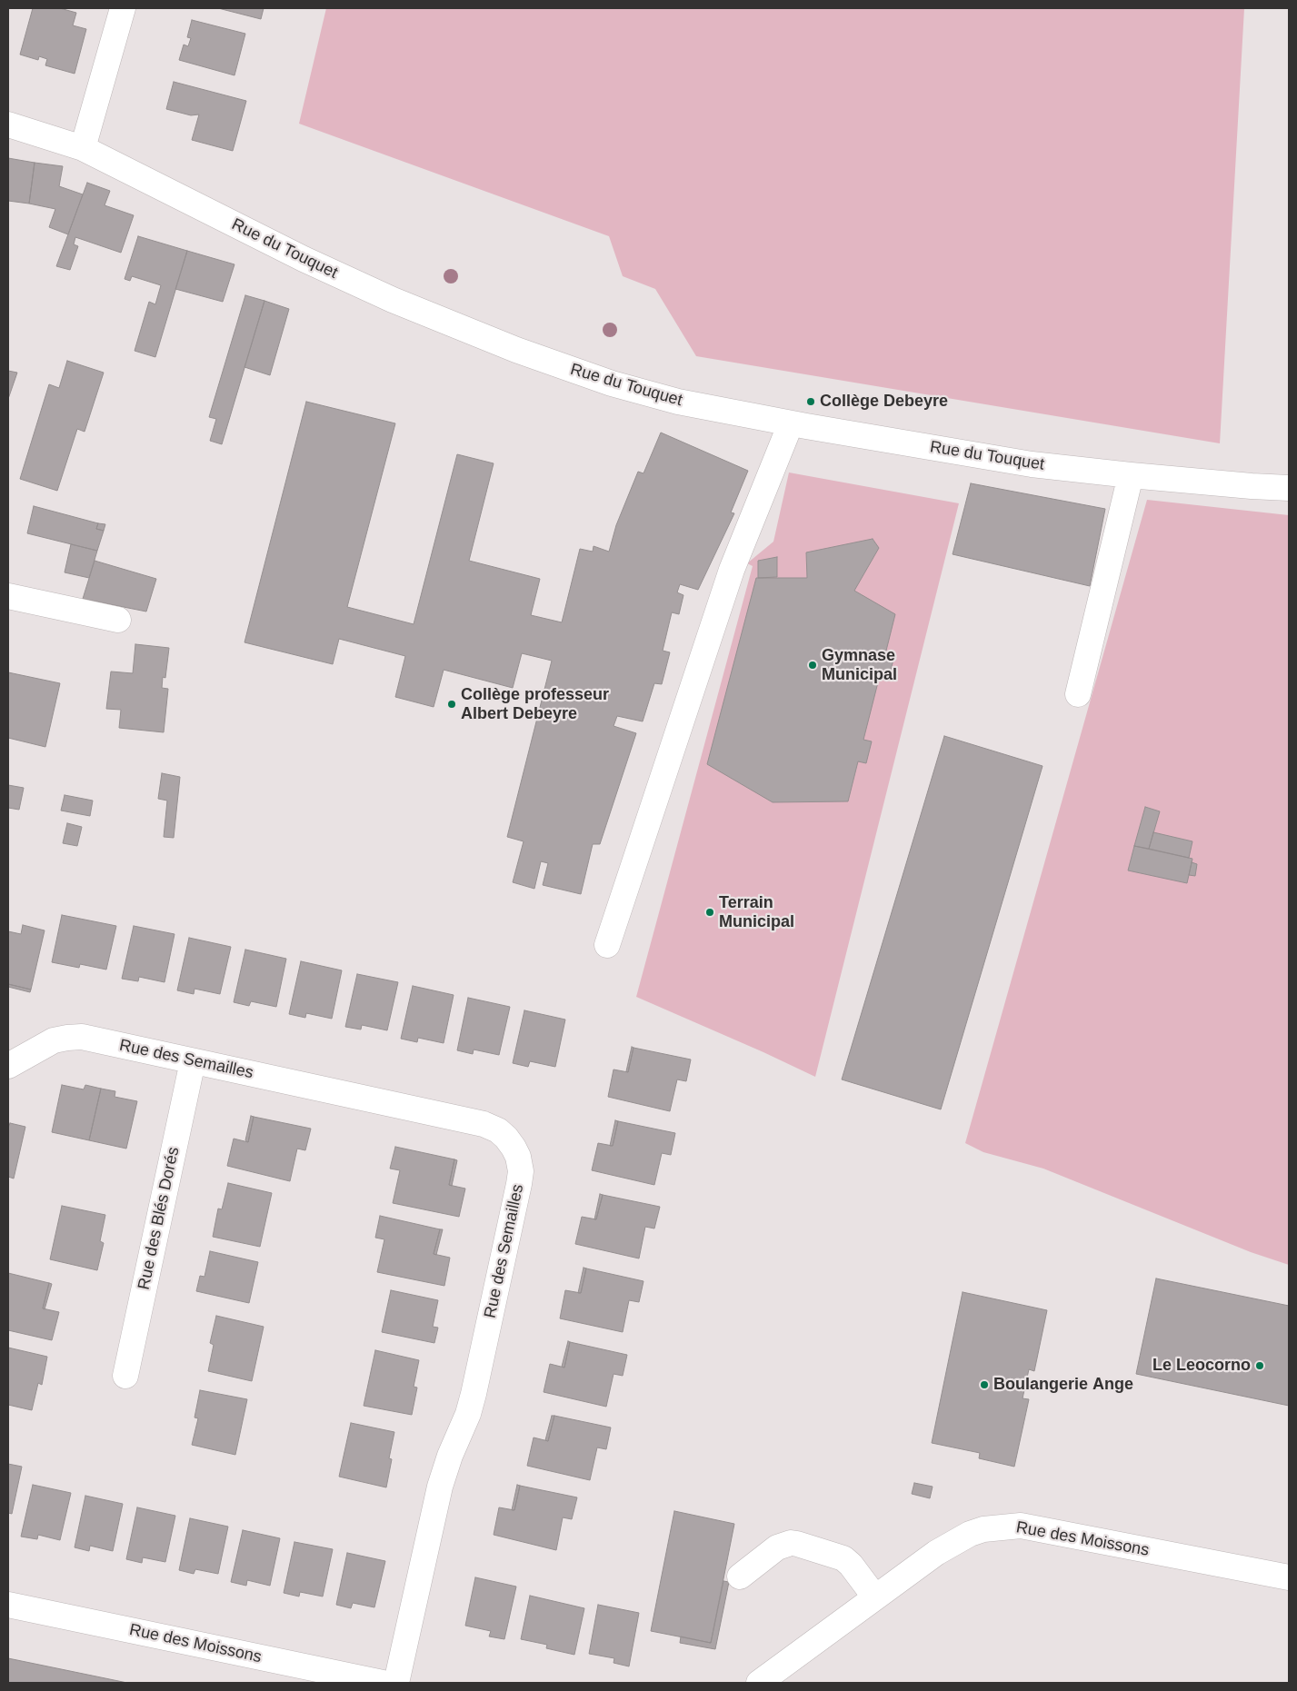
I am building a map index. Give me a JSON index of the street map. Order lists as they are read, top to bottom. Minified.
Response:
{"streets":{"street":["Rue du Touquet","Rue des Semailles","Rue des Blés Dorés","Rue des Moissons"]},"crossings":[["Rue des Semailles","Rue des Blés Dorés"]],"places":["Collège Debeyre","Gymnase Municipal","Collège professeur Albert Debeyre","Terrain Municipal","Le Leocorno","Boulangerie Ange"]}
